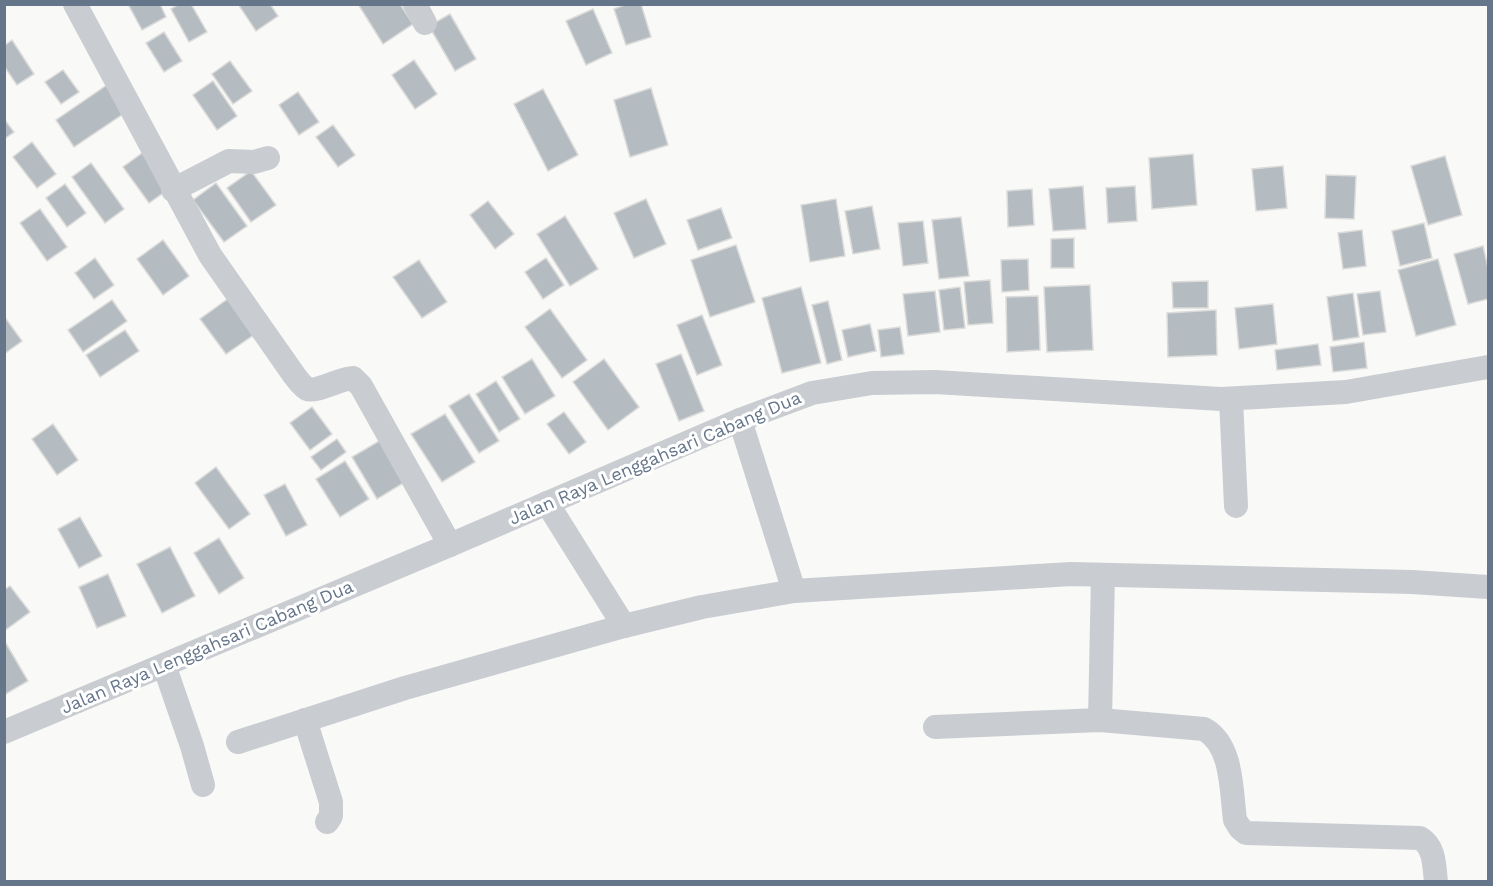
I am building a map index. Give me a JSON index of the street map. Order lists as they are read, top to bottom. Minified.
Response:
{"streets":{"street":["Jalan Raya Lenggahsari Cabang Dua"]}}
